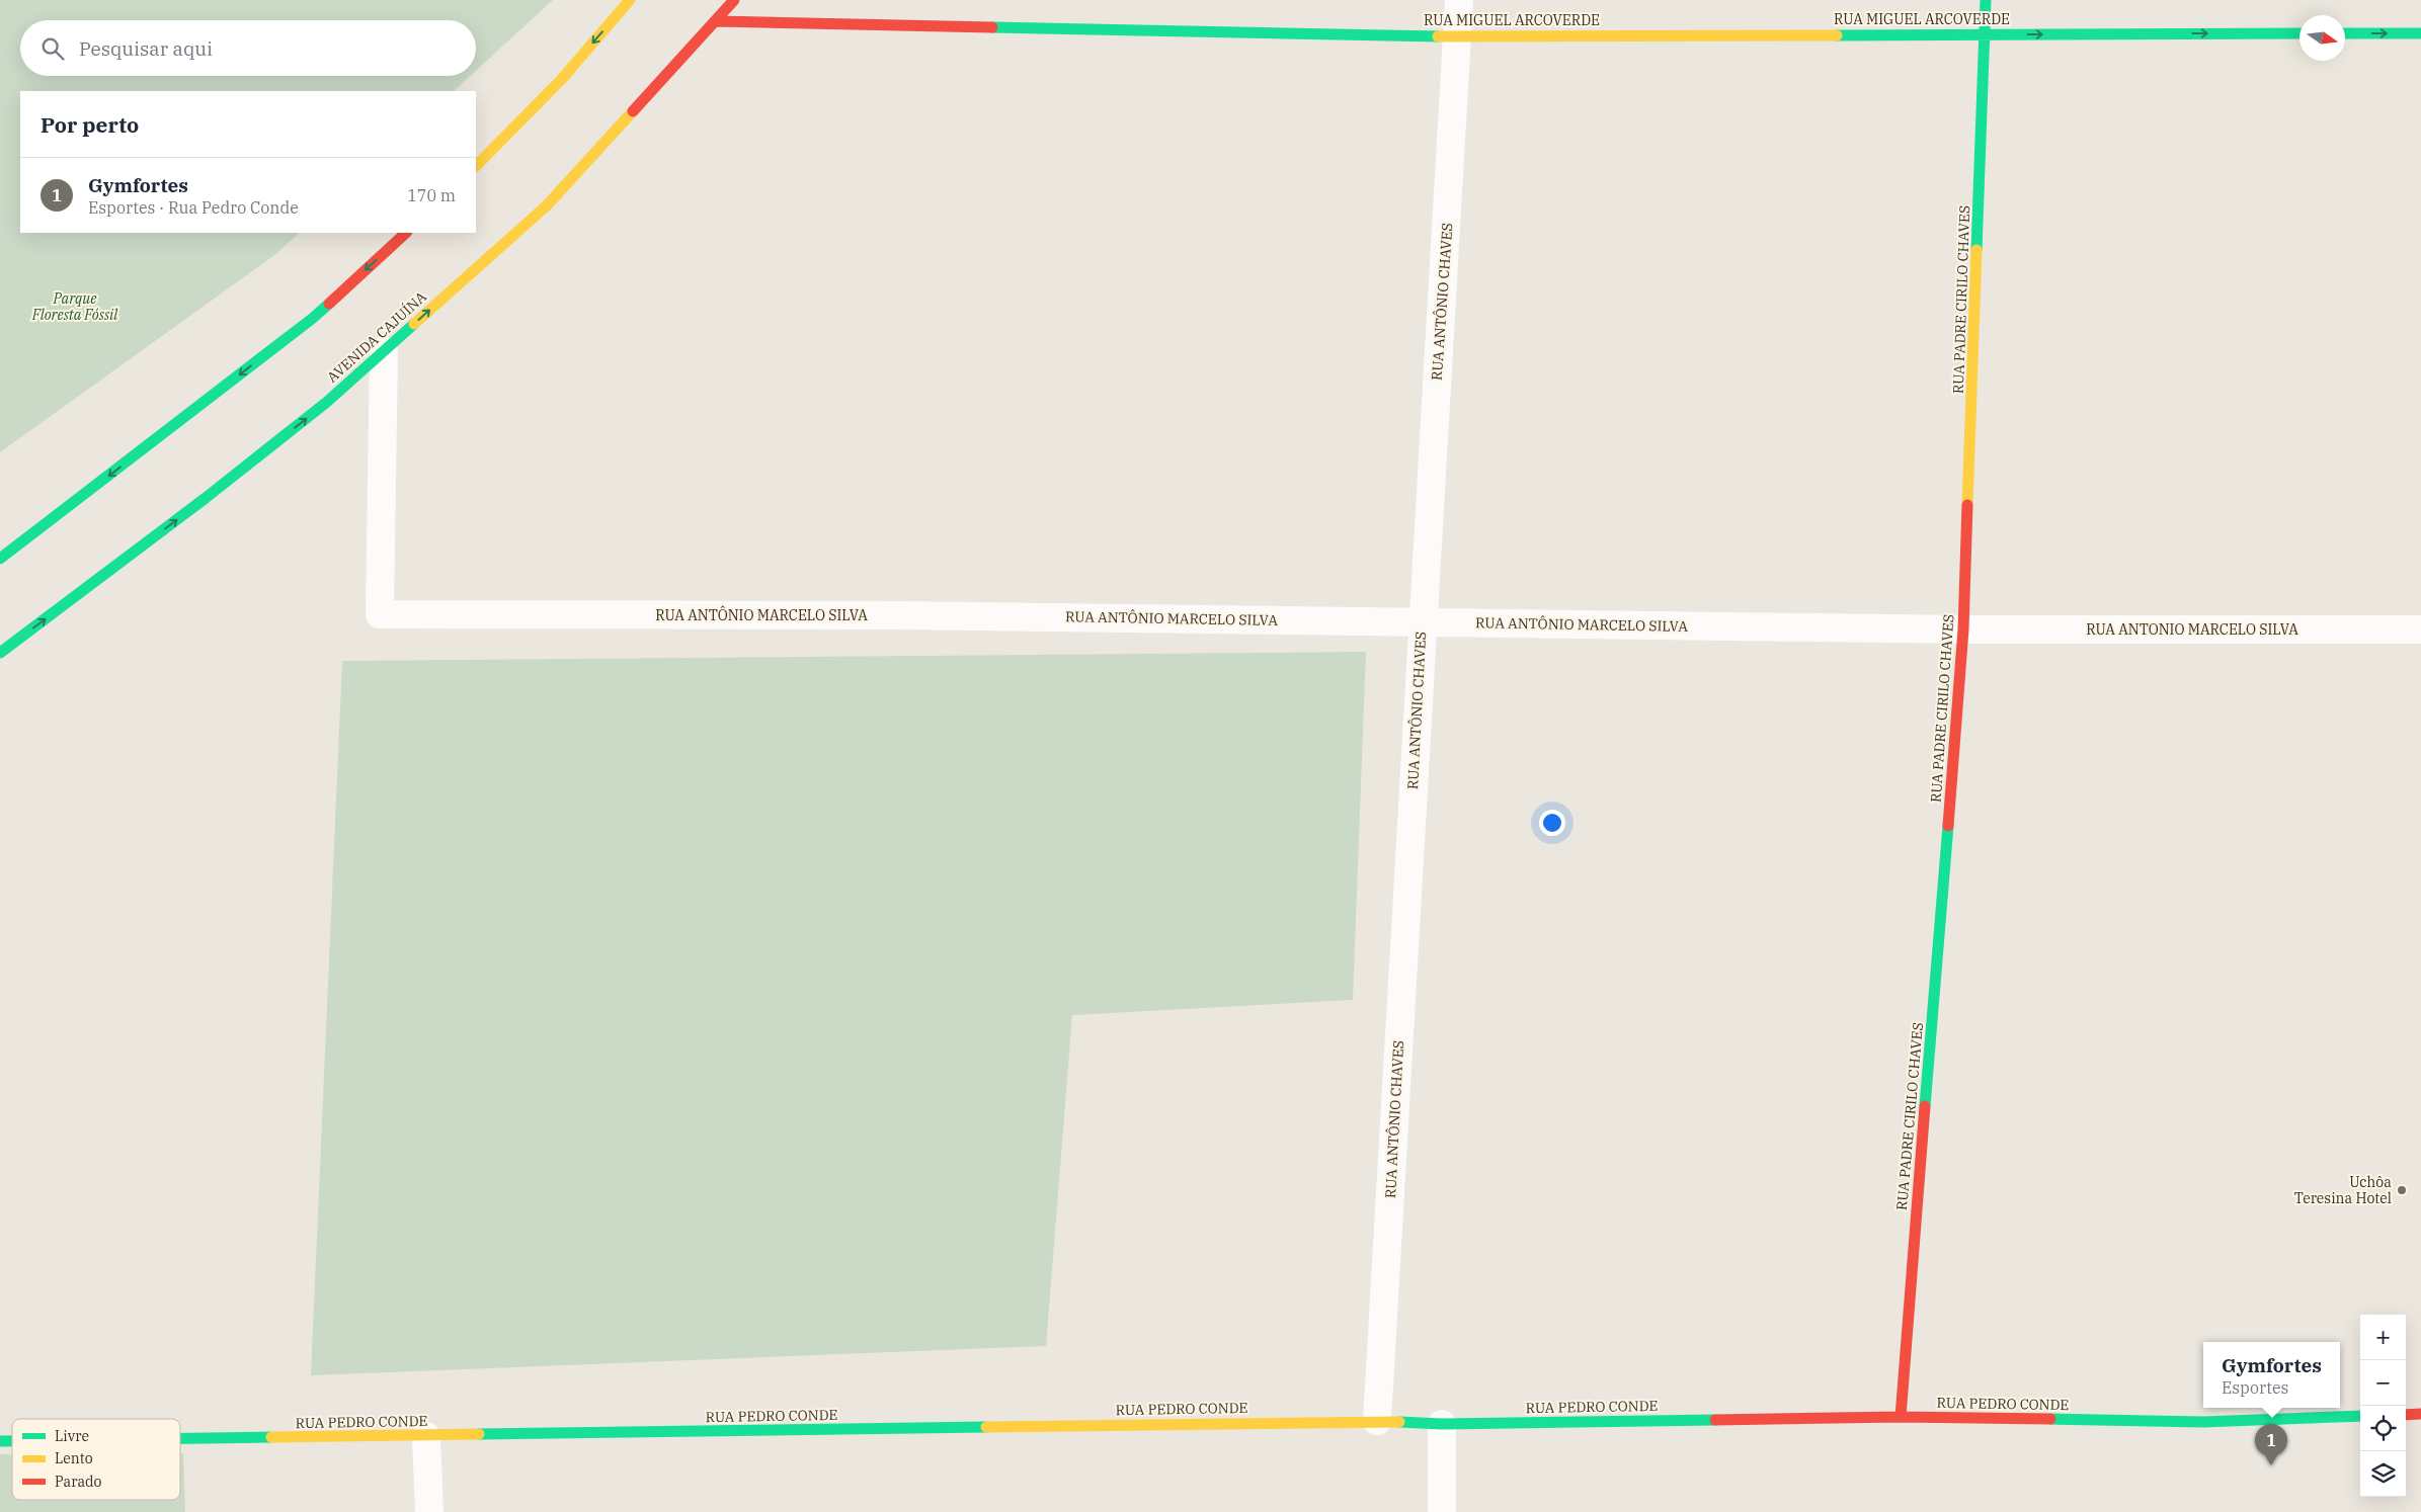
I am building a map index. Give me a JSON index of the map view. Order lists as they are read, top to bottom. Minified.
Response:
{"streets":{"street":["RUA MIGUEL ARCOVERDE","RUA PADRE CIRILO CHAVES","RUA ANTÔNIO CHAVES","AVENIDA CAJUÍNA","RUA ANTÔNIO MARCELO SILVA","RUA ANTONIO MARCELO SILVA","RUA PEDRO CONDE"]},"crossings":[["RUA MIGUEL ARCOVERDE","RUA PADRE CIRILO CHAVES"],["RUA MIGUEL ARCOVERDE","RUA ANTÔNIO CHAVES"],["RUA MIGUEL ARCOVERDE","AVENIDA CAJUÍNA"],["RUA PADRE CIRILO CHAVES","RUA ANTÔNIO MARCELO SILVA"],["RUA PADRE CIRILO CHAVES","RUA ANTONIO MARCELO SILVA"],["RUA PADRE CIRILO CHAVES","RUA PEDRO CONDE"],["RUA ANTÔNIO CHAVES","RUA ANTÔNIO MARCELO SILVA"],["RUA ANTÔNIO CHAVES","RUA PEDRO CONDE"],["AVENIDA CAJUÍNA","RUA ANTÔNIO MARCELO SILVA"],["RUA ANTÔNIO MARCELO SILVA","RUA ANTONIO MARCELO SILVA"]],"parks":["Parque Floresta Fóssil"],"places":["Uchôa Teresina Hotel"],"legend":["Livre","Lento","Parado"],"north":"right","page":{"search":"Pesquisar aqui","heading":"Por perto","list":[{"mark":"1","name":"Gymfortes","note":"Esportes · Rua Pedro Conde","value":"170 m"}],"map_buttons":["+","−"],"popup":["Gymfortes","Esportes"],"pins":"1"}}
